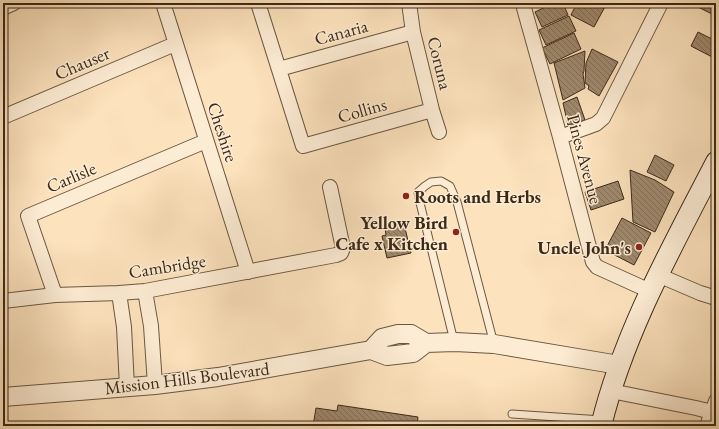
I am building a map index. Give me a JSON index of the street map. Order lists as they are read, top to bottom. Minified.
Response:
{"streets":{"street":["Canaria","Chauser","Coruna","Collins","Cheshire","Pines Avenue","Carlisle","Cambridge","Mission Hills Boulevard"]},"crossings":[["Canaria","Coruna"],["Canaria","Collins"],["Chauser","Cheshire"],["Coruna","Collins"],["Cheshire","Carlisle"],["Cheshire","Cambridge"],["Carlisle","Cambridge"]],"places":["Roots and Herbs","Yellow Bird Cafe x Kitchen","Uncle John's"]}
